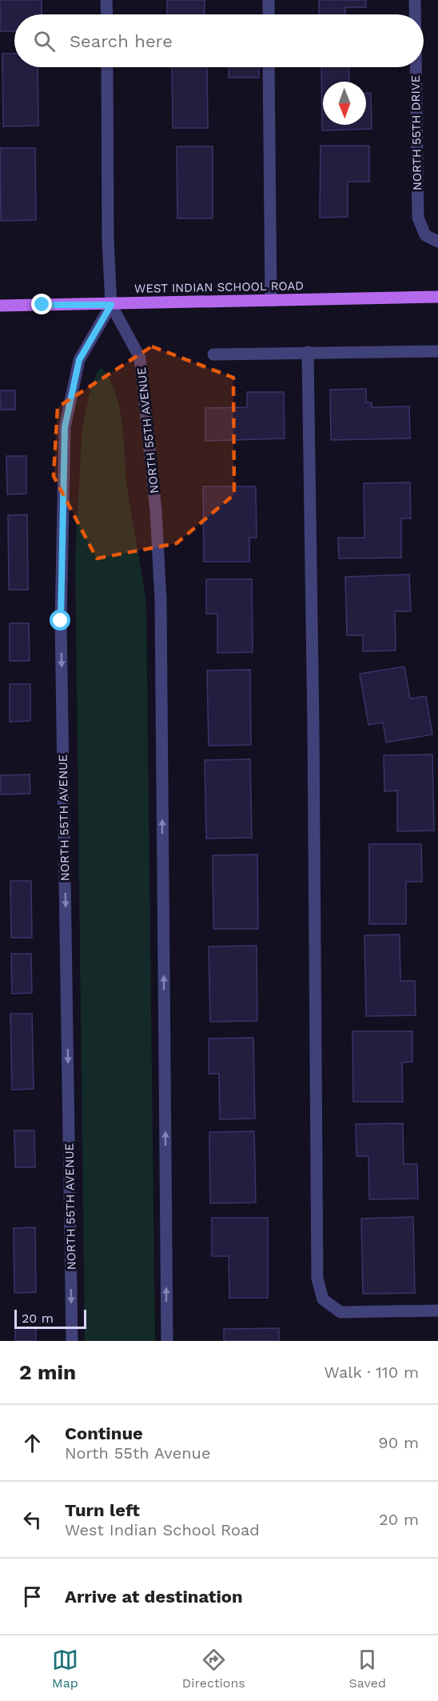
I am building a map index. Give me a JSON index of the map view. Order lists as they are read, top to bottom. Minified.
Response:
{"streets":{"main road":["WEST INDIAN SCHOOL ROAD"],"street":["NORTH 55TH DRIVE","NORTH 55TH AVENUE"]},"crossings":[["WEST INDIAN SCHOOL ROAD","NORTH 55TH AVENUE"]],"scale_bar":"20 m","north":"bottom","page":{"search":"Search here","scale":"20 m","heading":["2 min","Walk · 110 m"],"list":[["Continue","North 55th Avenue","90 m"],["Turn left","West Indian School Road","20 m"],"Arrive at destination"],"nav":["Map","Directions","Saved"]}}
